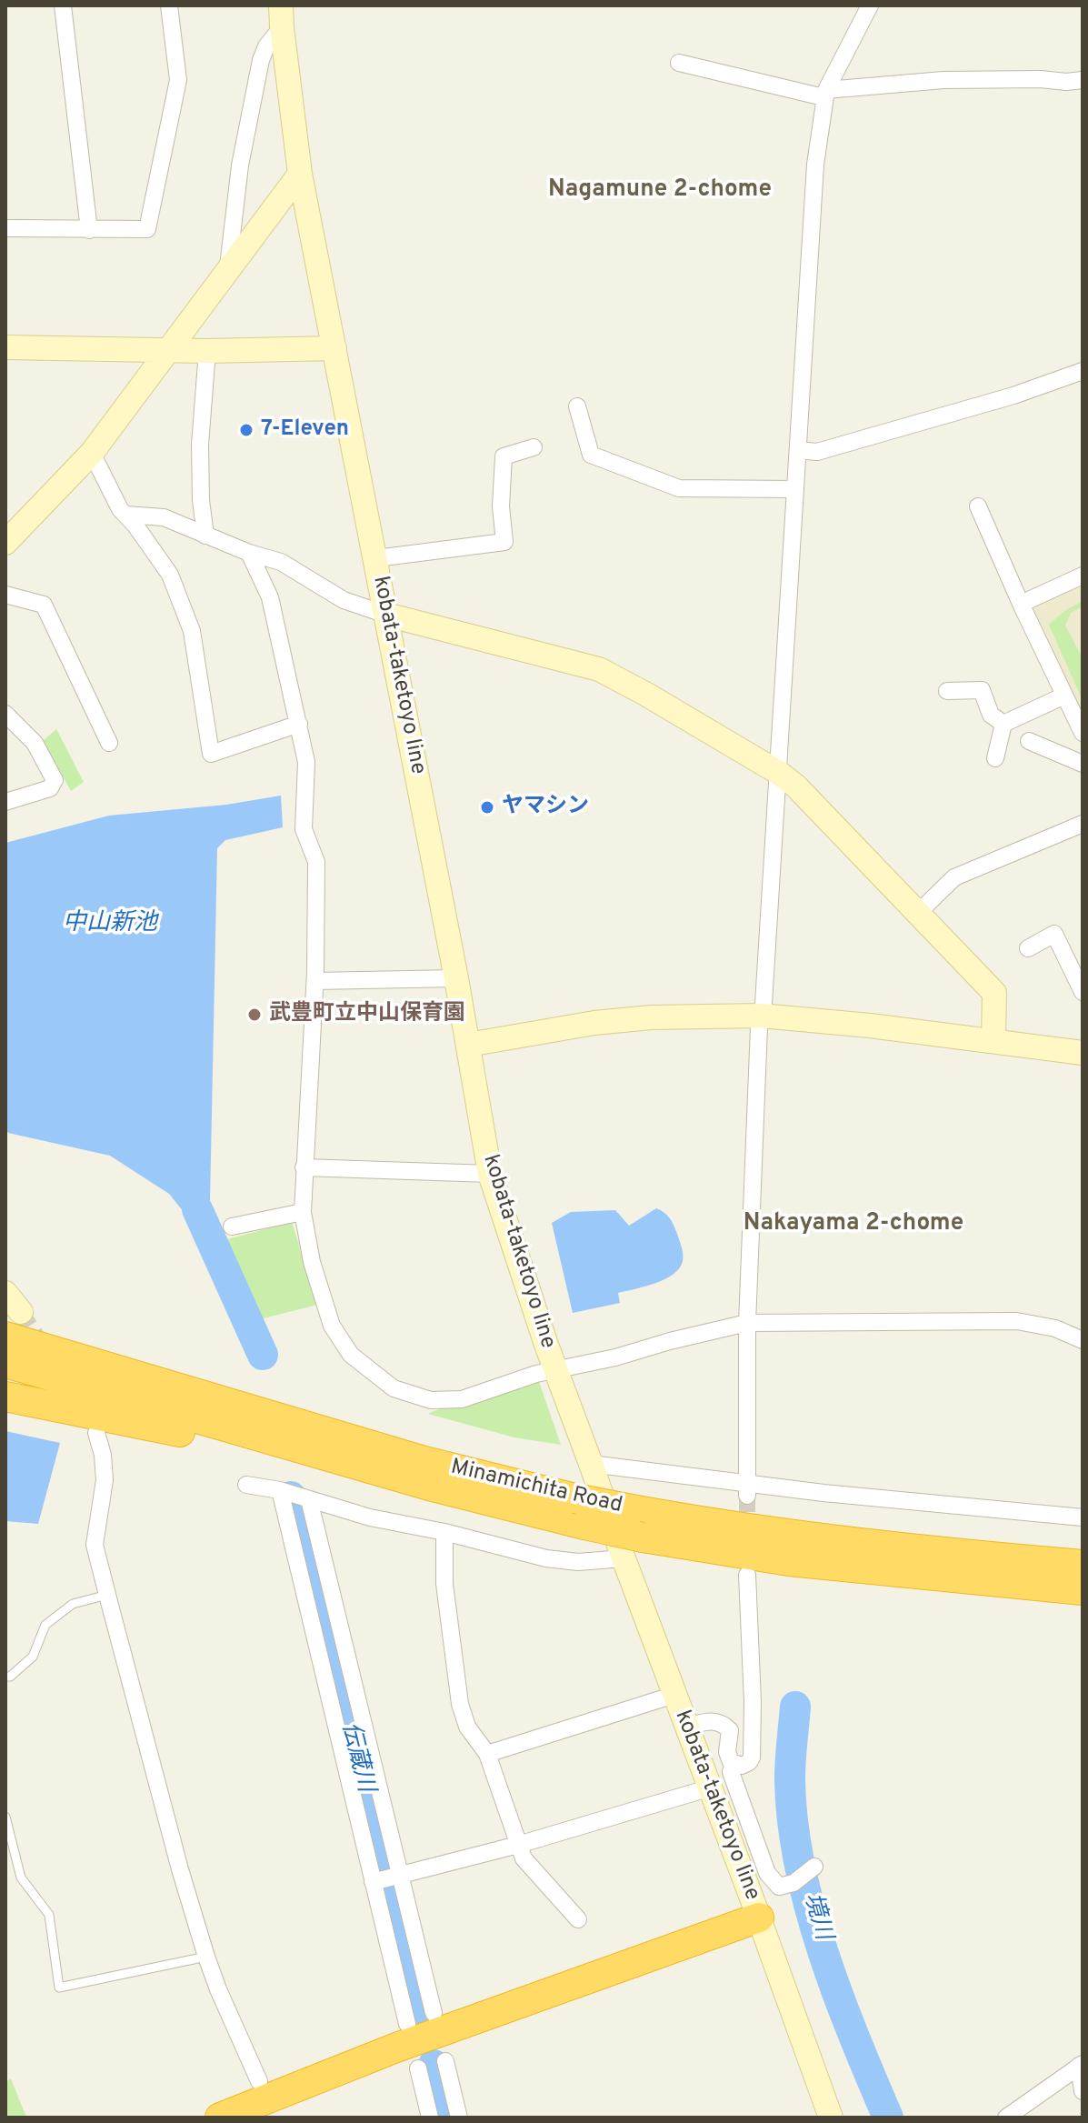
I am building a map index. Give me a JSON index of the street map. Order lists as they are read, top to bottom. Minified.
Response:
{"streets":{"highway":["Minamichita Road"],"street":["kobata-taketoyo line"]},"crossings":[["kobata-taketoyo line","Minamichita Road"]],"districts":["Nagamune 2-chome","Nakayama 2-chome"],"water":["中山新池","伝蔵川","境川"],"places":["7-Eleven","ヤマシン","武豊町立中山保育園"]}
